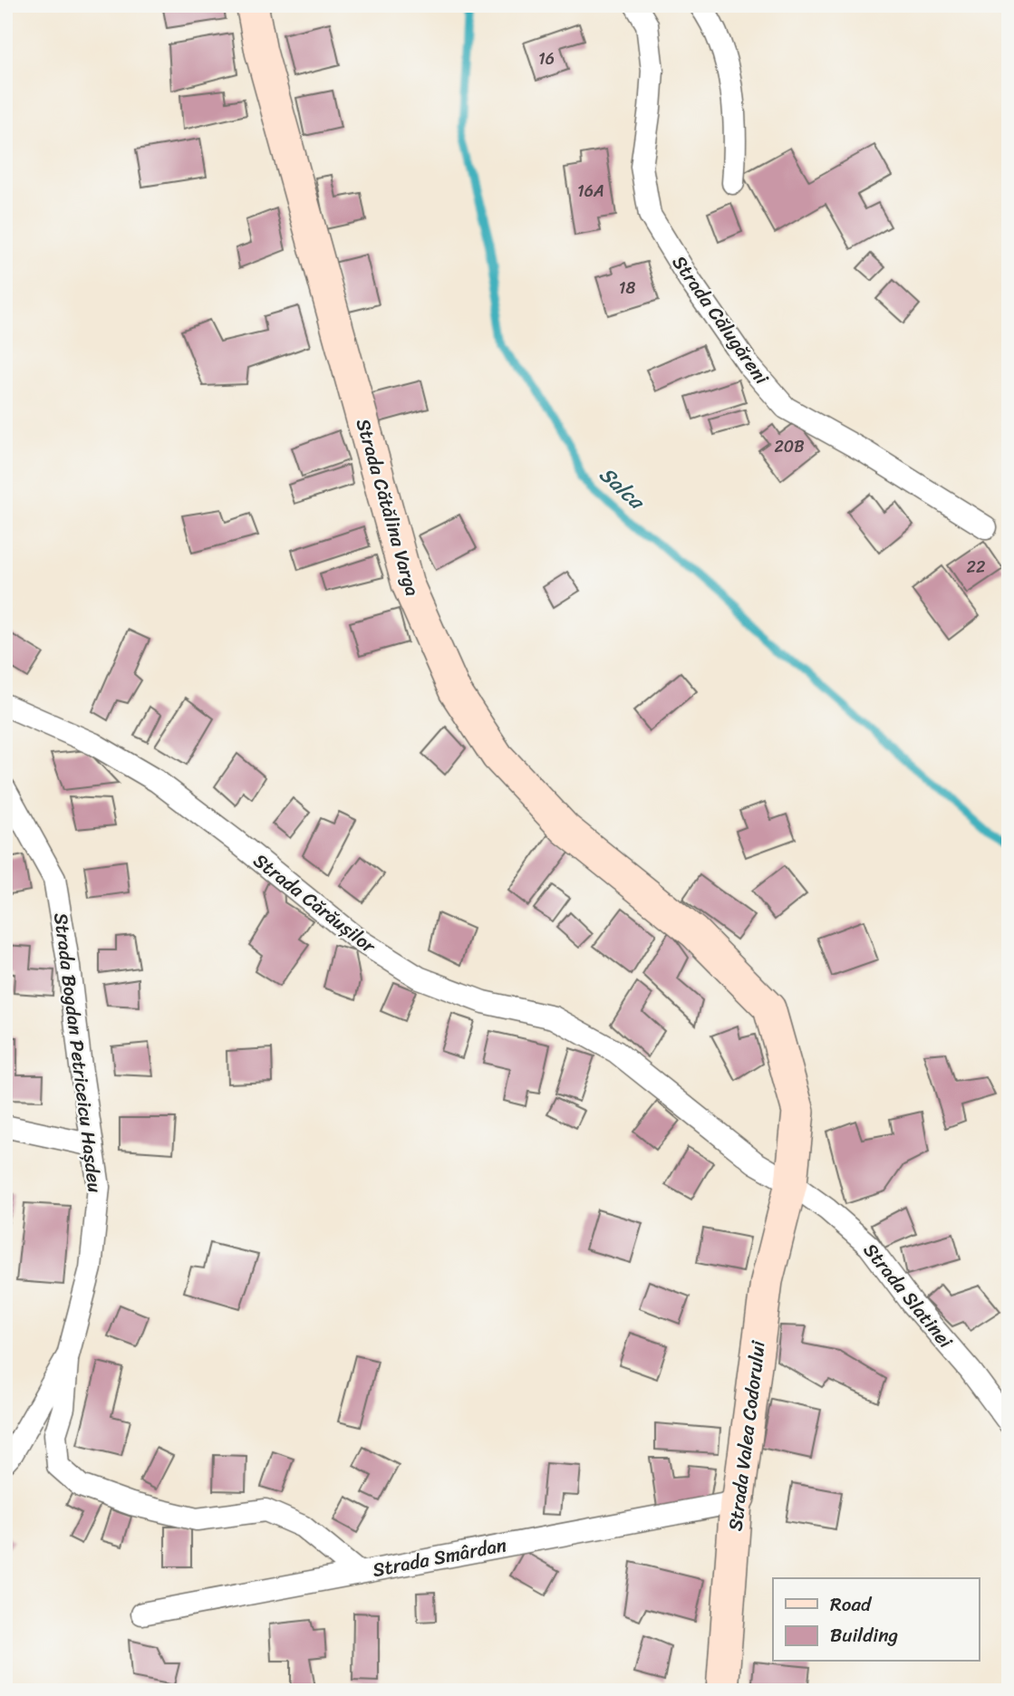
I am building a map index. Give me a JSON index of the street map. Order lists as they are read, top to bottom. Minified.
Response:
{"streets":{"main road":["Strada Cătălina Varga","Strada Valea Codorului"],"street":["Strada Călugăreni","Strada Cărăușilor","Strada Bogdan Petriceicu Hașdeu","Strada Slatinei","Strada Smârdan"]},"crossings":[["Strada Cătălina Varga","Strada Cărăușilor"],["Strada Cătălina Varga","Strada Slatinei"],["Strada Cătălina Varga","Strada Valea Codorului"],["Strada Cărăușilor","Strada Slatinei"],["Strada Cărăușilor","Strada Valea Codorului"],["Strada Slatinei","Strada Valea Codorului"],["Strada Valea Codorului","Strada Smârdan"]],"water":["Salca"],"house_numbers":["16","16A","18","20B","22"],"legend":["Road","Building"]}
